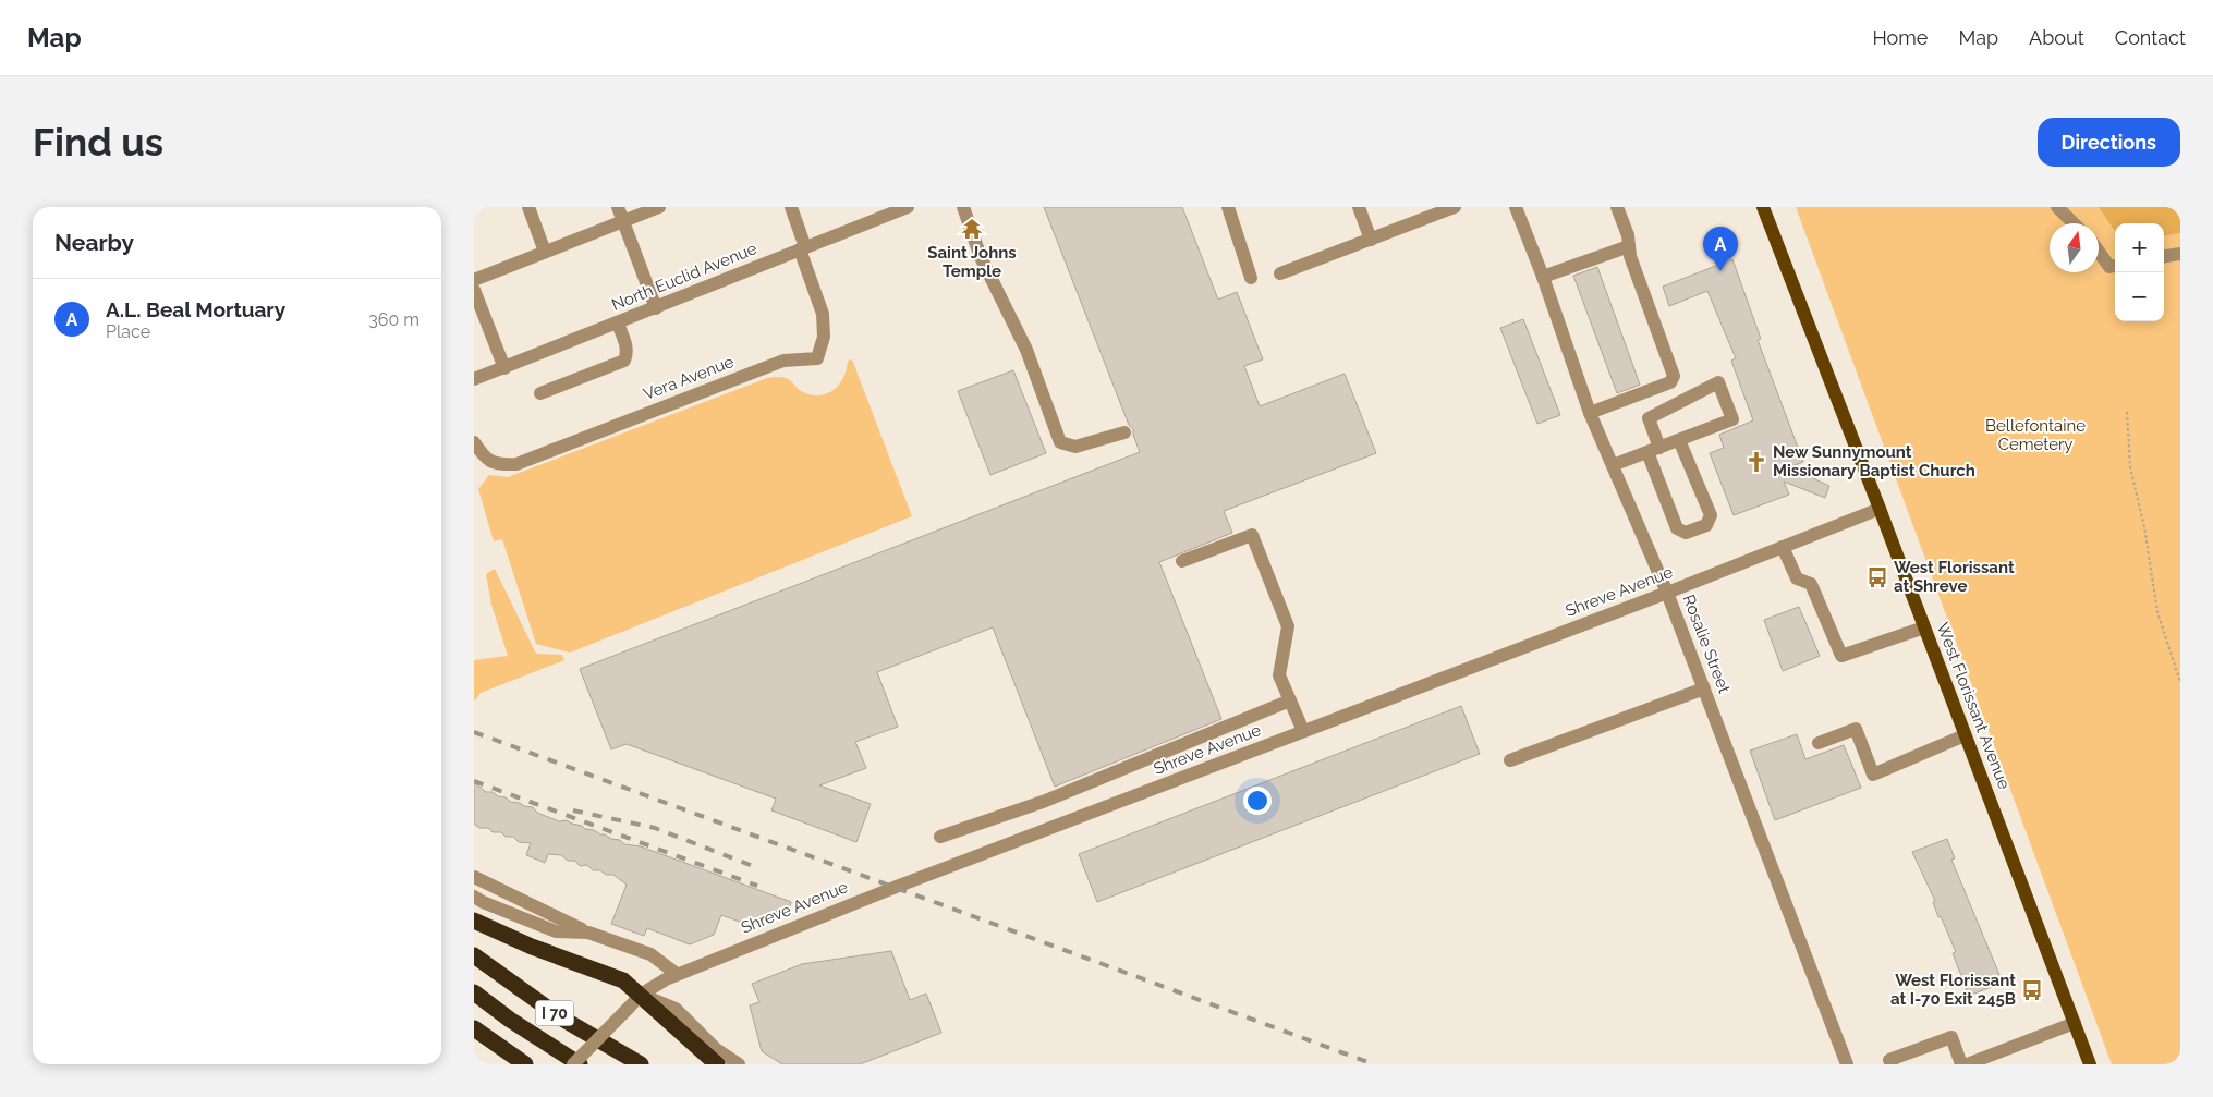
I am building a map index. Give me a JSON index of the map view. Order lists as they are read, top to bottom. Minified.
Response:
{"streets":{"highway":["I 70"],"main road":["West Florissant Avenue"],"street":["North Euclid Avenue","Vera Avenue","Shreve Avenue","Rosalie Street"]},"crossings":[["North Euclid Avenue","Vera Avenue"],["Shreve Avenue","Rosalie Street"],["Shreve Avenue","West Florissant Avenue"]],"parks":["Bellefontaine Cemetery"],"places":{"temple":["Saint Johns Temple"],"church":["New Sunnymount Missionary Baptist Church"],"bus stop":["West Florissant at Shreve","West Florissant at I-70 Exit 245B"]},"north":"top","page":{"header":"Map","nav":["Home","Map","About","Contact"],"buttons":"Directions","title":"Find us","heading":"Nearby","map_buttons":["+","−"],"pins":"A","list":[{"mark":"A","name":"A.L. Beal Mortuary","note":"Place","value":"360 m"}]}}
